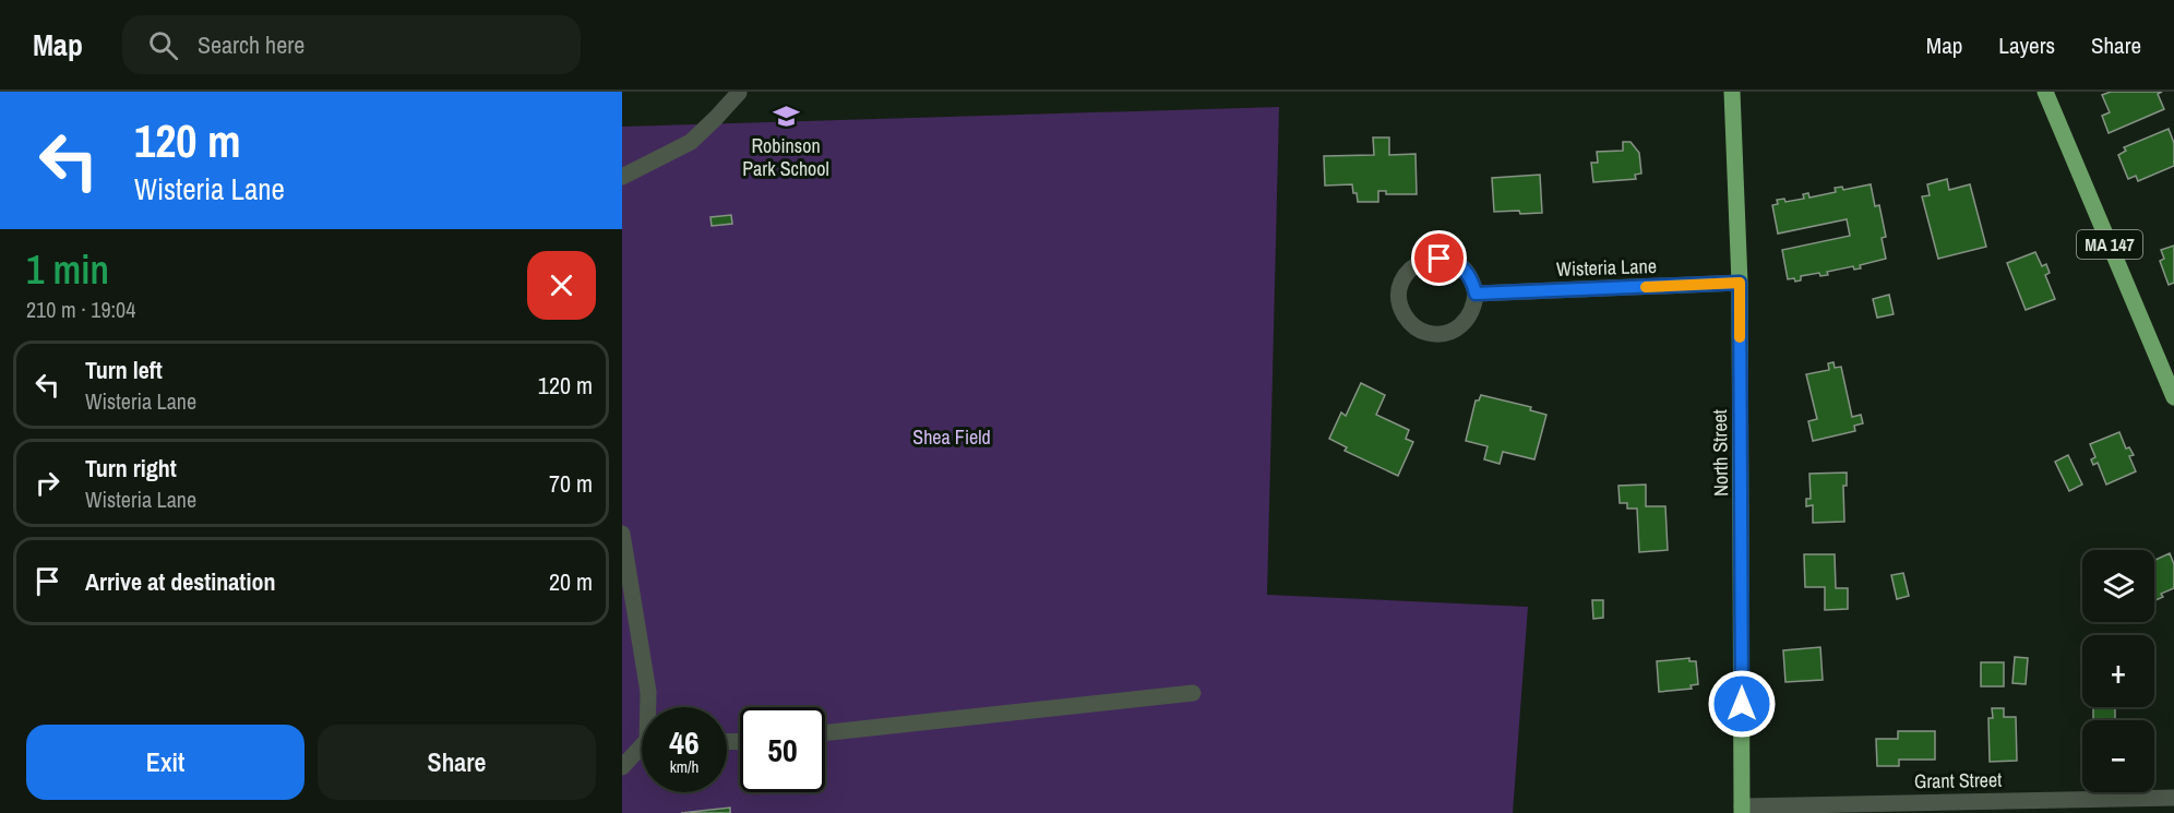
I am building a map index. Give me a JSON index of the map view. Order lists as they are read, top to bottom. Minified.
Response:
{"streets":{"main road":["MA 147","North Street"],"street":["Wisteria Lane","Grant Street"]},"crossings":[["Wisteria Lane","North Street"],["North Street","Grant Street"]],"parks":["Shea Field"],"places":{"school or university":["Robinson Park School"]},"page":{"header":"Map","search":"Search here","nav":["Map","Layers","Share"],"turn":["120 m","Wisteria Lane"],"heading":["1 min","210 m · 19:04"],"list":[{"name":"Turn left","note":"Wisteria Lane","value":"120 m"},{"name":"Turn right","note":"Wisteria Lane","value":"70 m"},{"name":"Arrive at destination","value":"20 m"}],"map_buttons":["+","−"],"speed":"46 km/h","limit":"50","buttons":["Exit","Share"]}}
